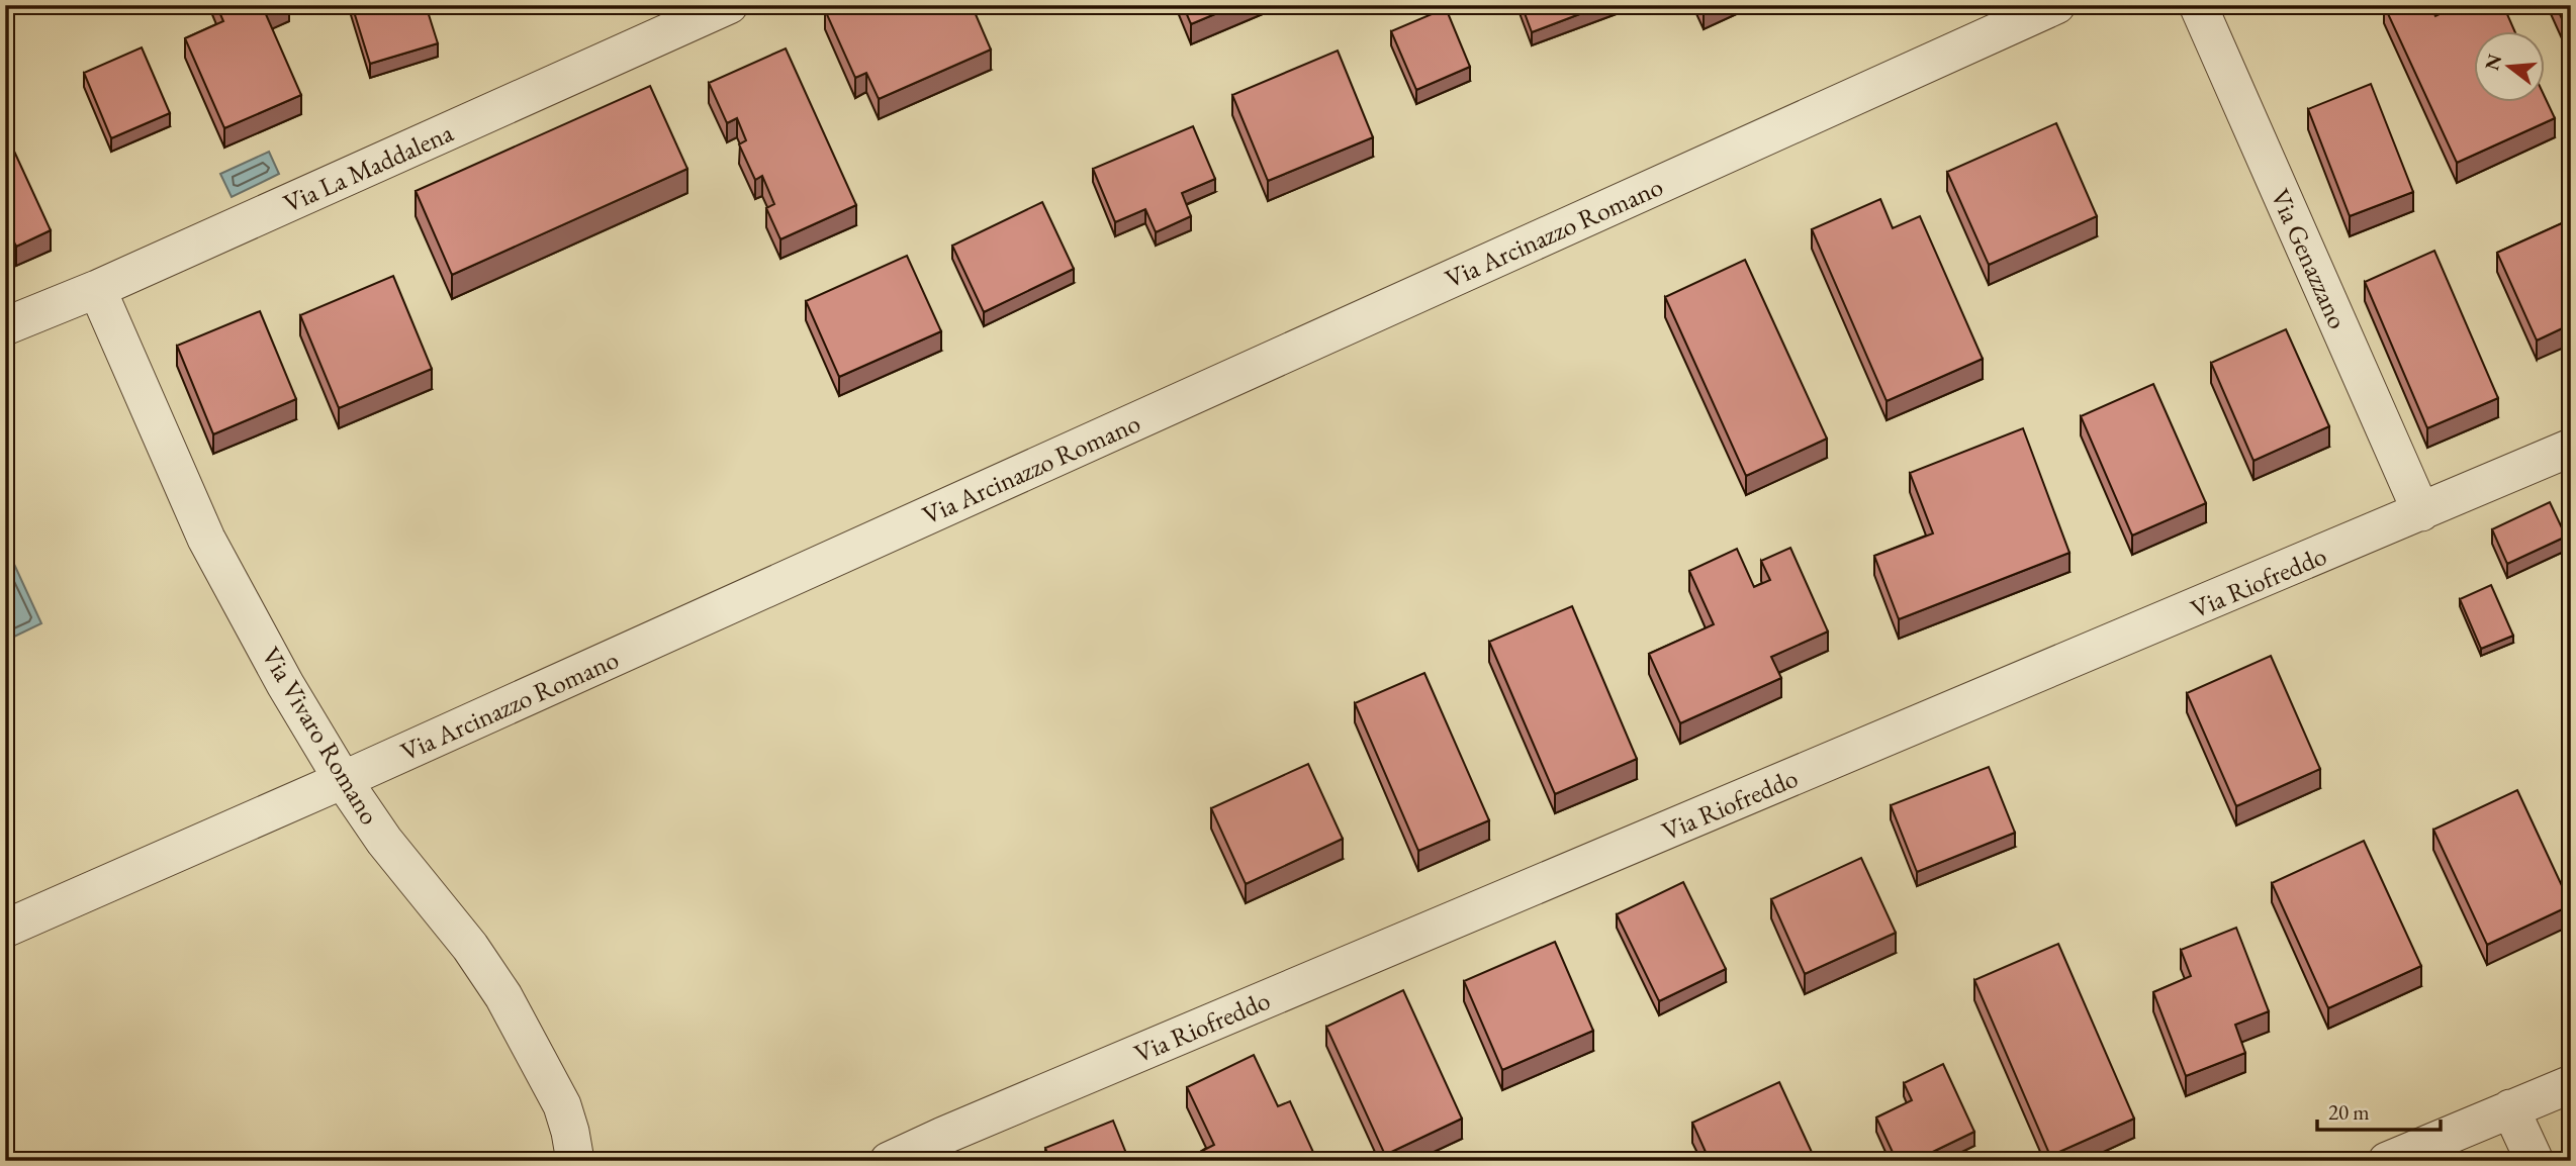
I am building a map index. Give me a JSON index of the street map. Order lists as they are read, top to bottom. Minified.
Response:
{"streets":{"street":["Via La Maddalena","Via Arcinazzo Romano","Via Genazzano","Via Riofreddo","Via Vivaro Romano"]},"crossings":[["Via La Maddalena","Via Vivaro Romano"],["Via Arcinazzo Romano","Via Vivaro Romano"],["Via Genazzano","Via Riofreddo"]],"scale_bar":"20 m","north":"left"}
